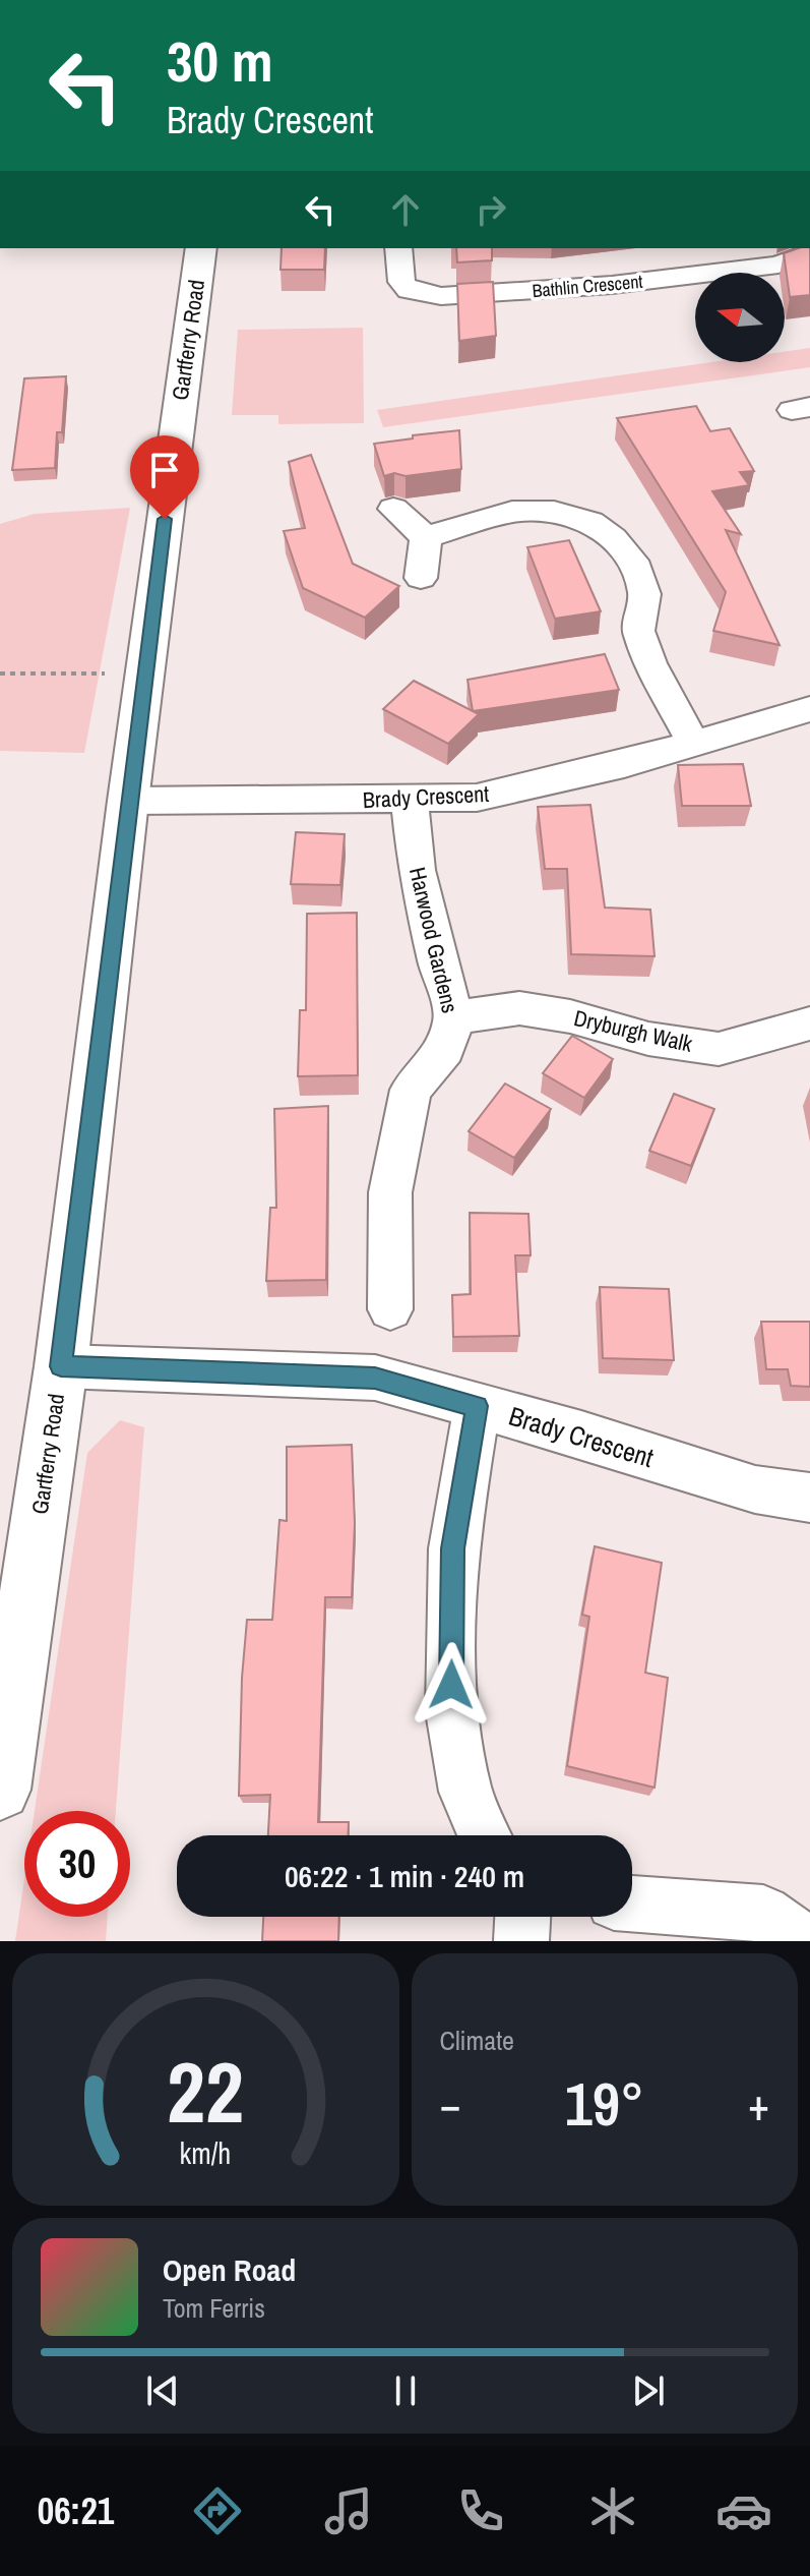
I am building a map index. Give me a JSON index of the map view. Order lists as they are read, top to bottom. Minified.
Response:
{"streets":{"street":["Bathlin Crescent","Gartferry Road","Brady Crescent","Harwood Gardens","Dryburgh Walk"]},"crossings":[["Gartferry Road","Brady Crescent"],["Brady Crescent","Harwood Gardens"],["Harwood Gardens","Dryburgh Walk"]],"north":"left","page":{"turn":["30 m","Brady Crescent"],"limit":"30","trip":"06:22 · 1 min · 240 m","tile":"Climate","heat":["−","19°","+"],"song":["Open Road","Tom Ferris"],"tabs":"06:21","gauge":["22","km/h"]}}
